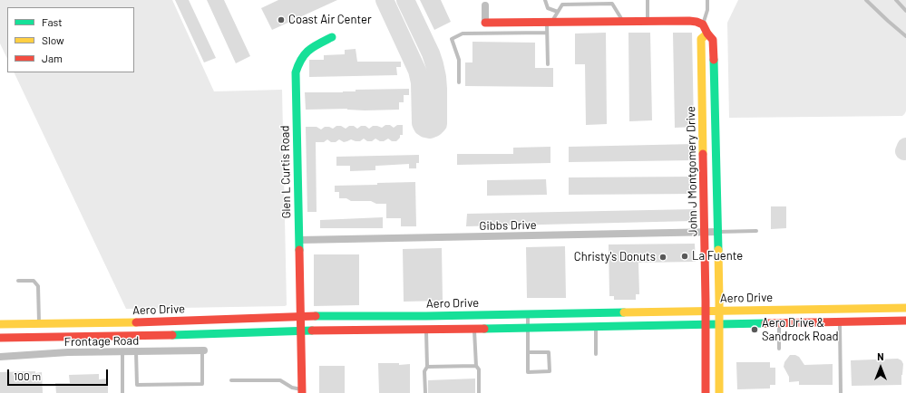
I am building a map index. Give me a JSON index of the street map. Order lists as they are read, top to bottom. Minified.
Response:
{"streets":{"main road":["John J Montgomery Drive","Glen L Curtis Road","Aero Drive"],"street":["Gibbs Drive","Frontage Road"]},"crossings":[["John J Montgomery Drive","Gibbs Drive"],["John J Montgomery Drive","Aero Drive"],["Glen L Curtis Road","Gibbs Drive"],["Glen L Curtis Road","Aero Drive"]],"places":["Coast Air Center","La Fuente","Christy's Donuts","Aero Drive & Sandrock Road"],"legend":["Fast","Slow","Jam"],"scale_bar":"100 m","north":"top"}
